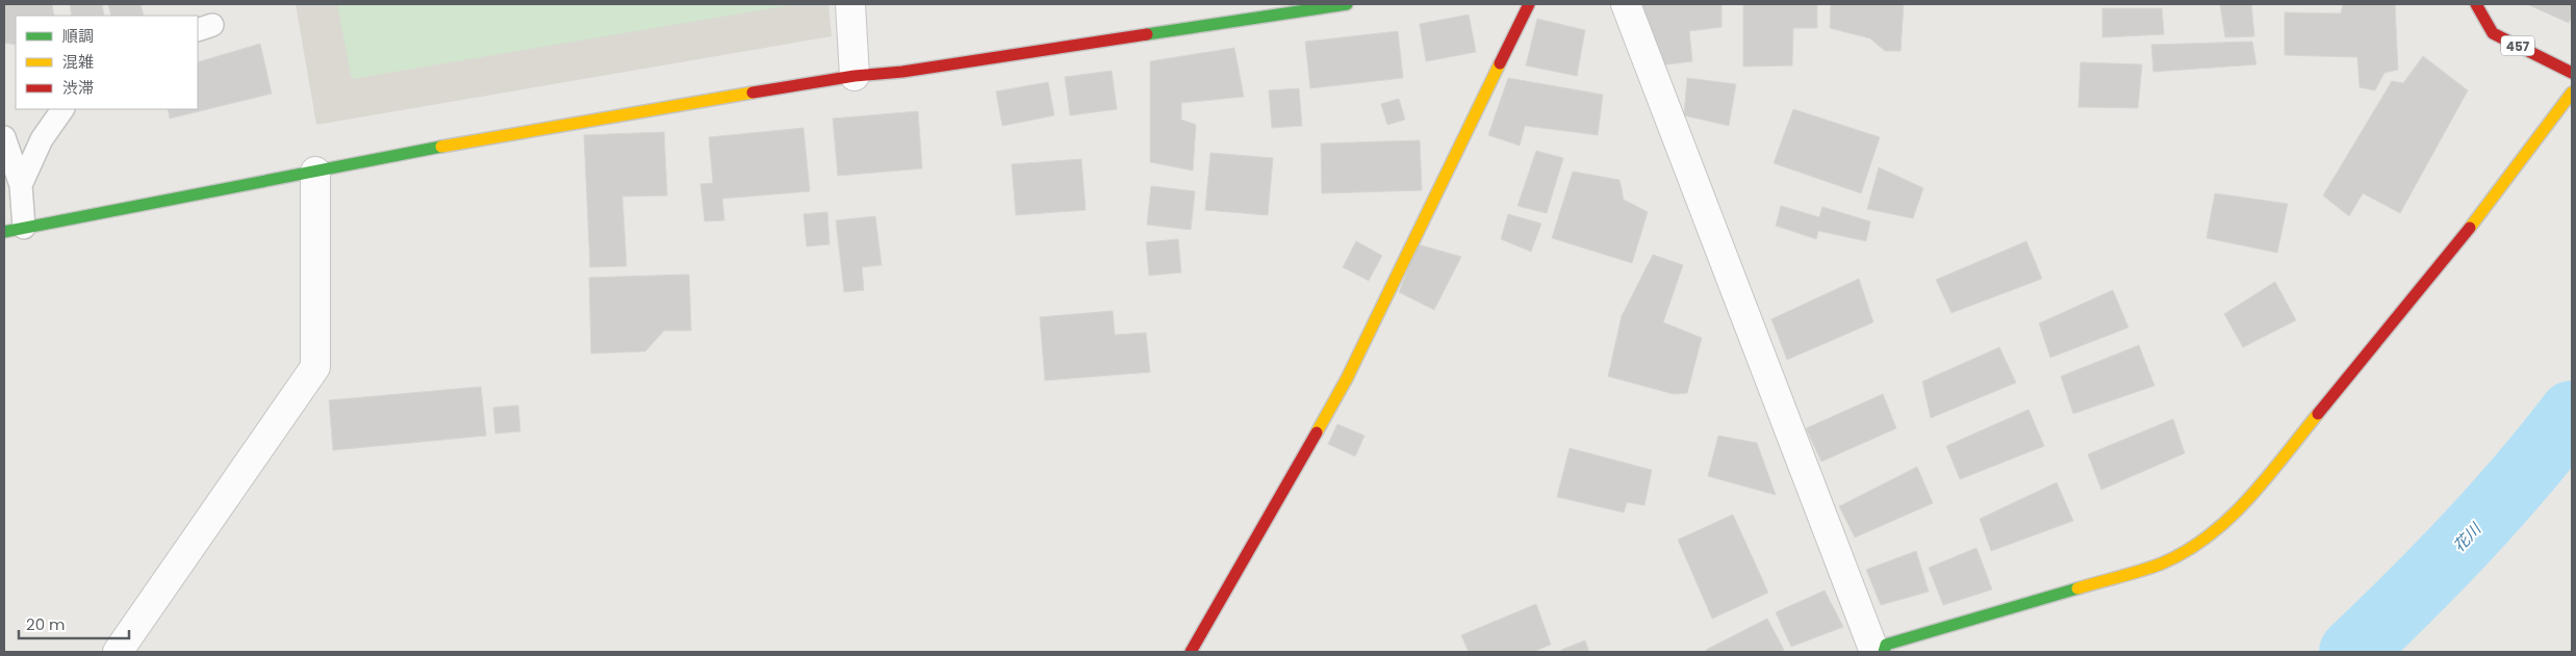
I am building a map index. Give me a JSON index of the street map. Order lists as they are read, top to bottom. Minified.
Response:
{"streets":{"main road":["457"]},"water":["花川"],"legend":["順調","混雑","渋滞"],"scale_bar":"20 m"}
